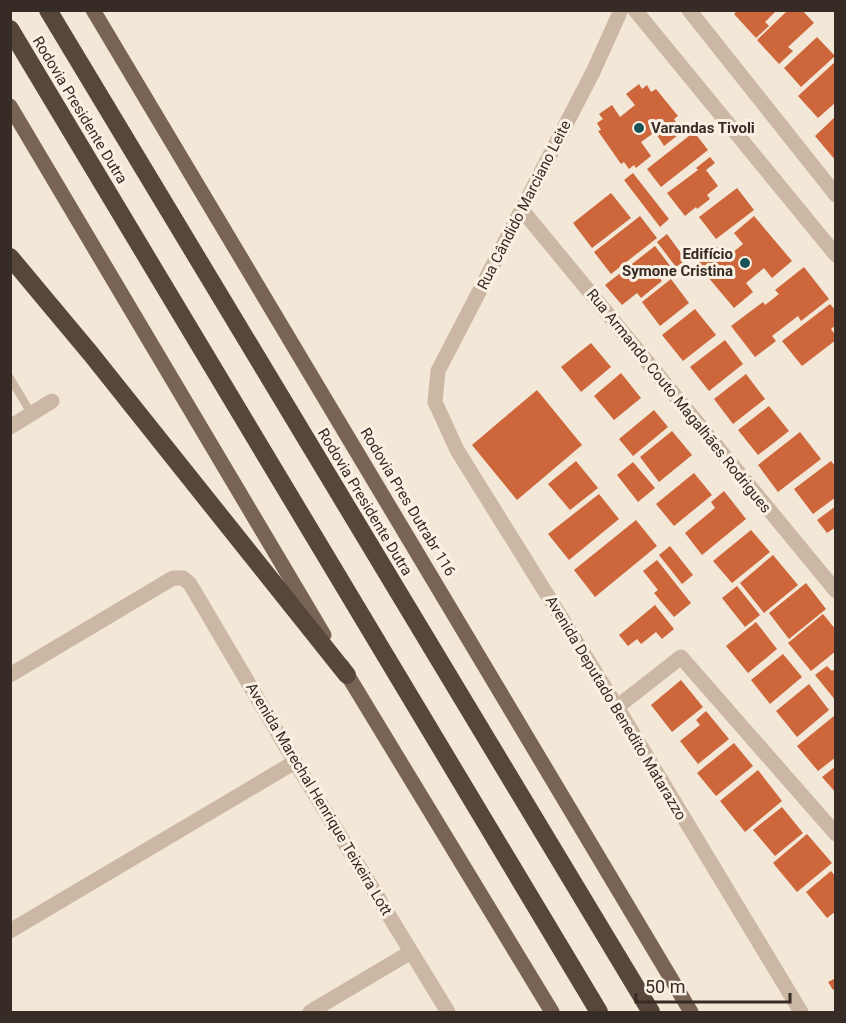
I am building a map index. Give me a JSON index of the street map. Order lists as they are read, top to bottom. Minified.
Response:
{"streets":{"highway":["Rodovia Presidente Dutra"],"main road":["Rodovia Pres Dutrabr 116"],"street":["Rua Cândido Marciano Leite","Rua Armando Couto Magalhães Rodrigues","Avenida Deputado Benedito Matarazzo","Avenida Marechal Henrique Teixeira Lott"]},"crossings":[["Rua Cândido Marciano Leite","Rua Armando Couto Magalhães Rodrigues"],["Rua Cândido Marciano Leite","Avenida Deputado Benedito Matarazzo"]],"places":["Varandas Tivoli","Edifício Symone Cristina"],"scale_bar":"50 m"}
